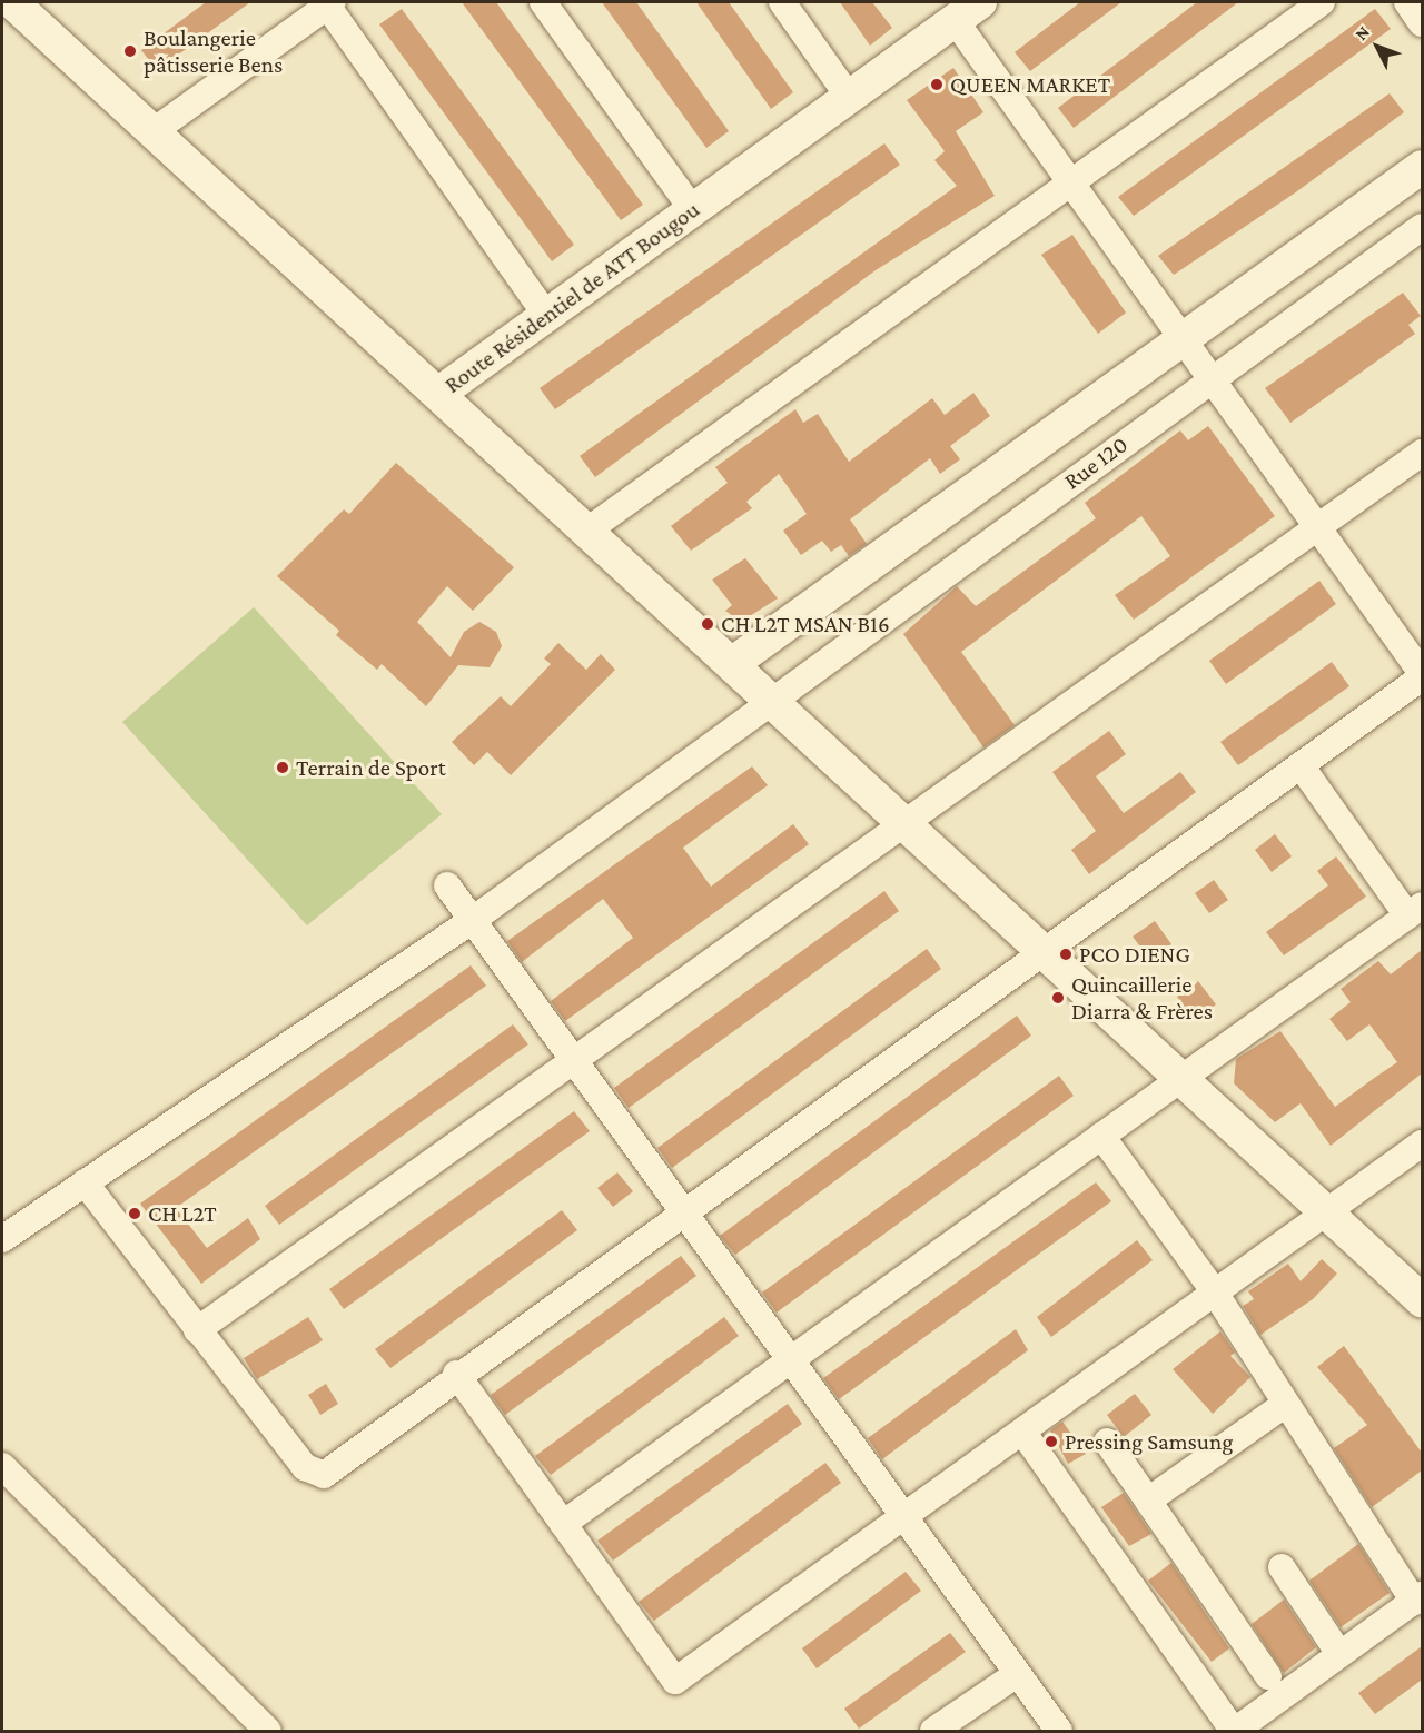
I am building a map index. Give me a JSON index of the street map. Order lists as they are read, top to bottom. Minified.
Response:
{"streets":{"street":["Route Résidentiel de ATT Bougou","Rue 120"]},"places":["Boulangerie pâtisserie Bens","QUEEN MARKET","CH L2T MSAN B16","Terrain de Sport","PCO DIENG","Quincaillerie Diarra & Frères","CH L2T","Pressing Samsung"],"north":"top left"}
